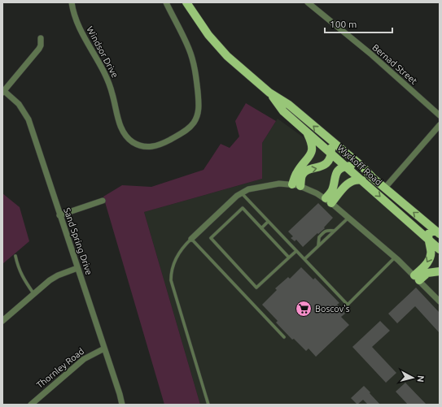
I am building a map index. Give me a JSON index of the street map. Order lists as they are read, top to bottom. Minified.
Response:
{"streets":{"main road":["Wyckoff Road"],"street":["Windsor Drive","Bernad Street","Sand Spring Drive","Thornley Road"]},"crossings":[["Sand Spring Drive","Thornley Road"]],"places":{"supermarket":["Boscov's"]},"scale_bar":"100 m","north":"right"}
